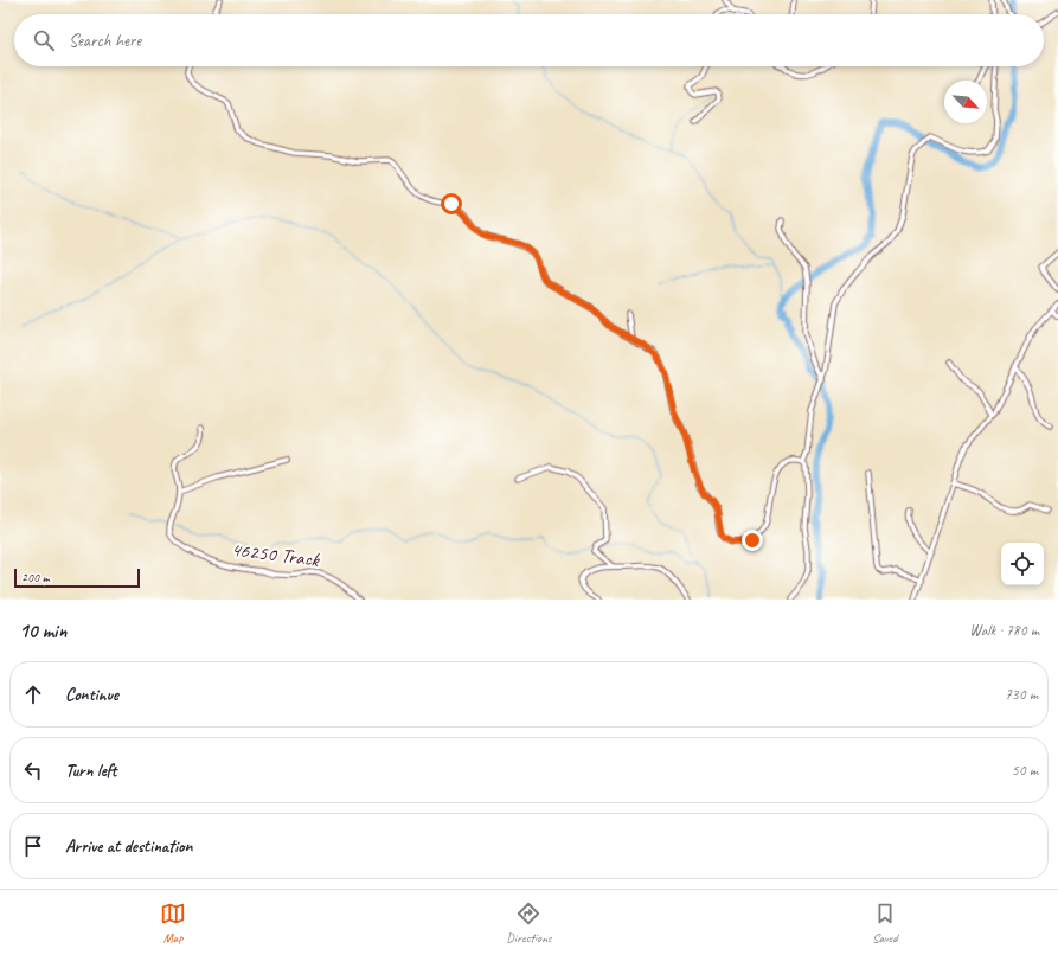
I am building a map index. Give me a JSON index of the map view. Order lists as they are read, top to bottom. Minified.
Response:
{"streets":{"street":["46250 Track"]},"scale_bar":"200 m","north":"bottom right","page":{"search":"Search here","scale":"200 m","heading":["10 min","Walk · 780 m"],"list":[["Continue","730 m"],["Turn left","50 m"],"Arrive at destination"],"nav":["Map","Directions","Saved"]}}
